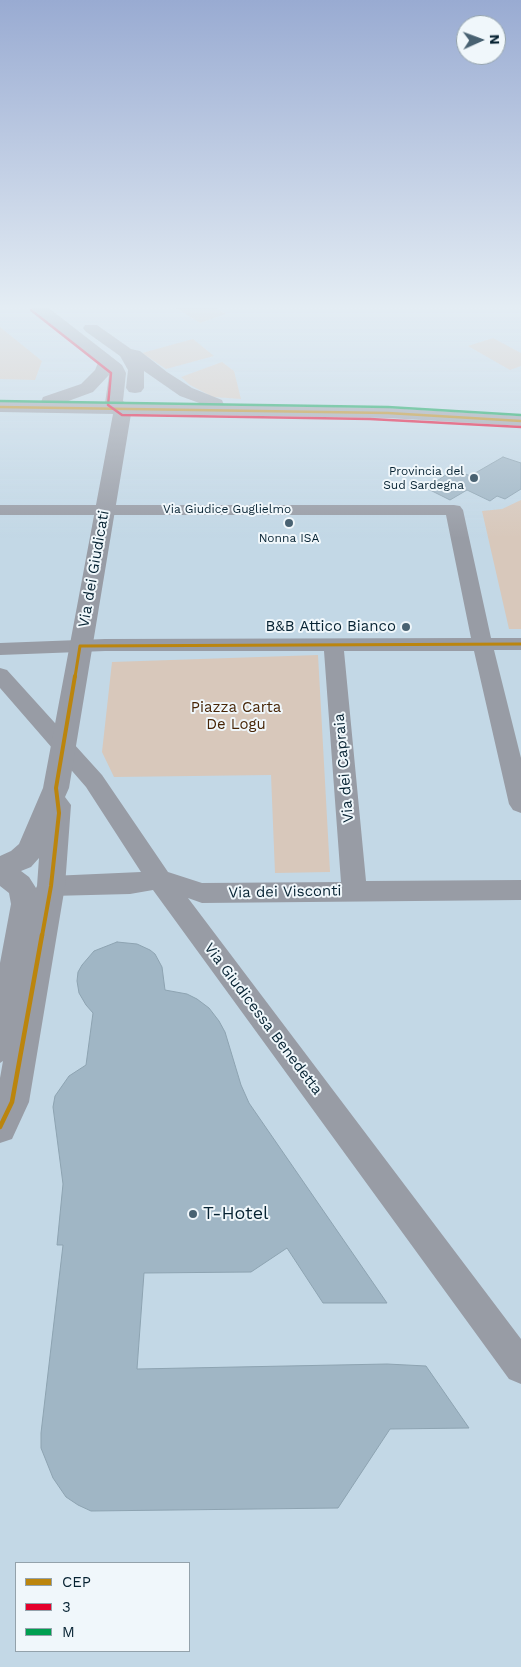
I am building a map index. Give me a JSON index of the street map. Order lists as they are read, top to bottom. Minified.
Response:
{"streets":{"street":["Via Giudice Guglielmo","Via dei Giudicati","Via dei Capraia","Via dei Visconti","Via Giudicessa Benedetta"]},"crossings":[["Via Giudice Guglielmo","Via dei Giudicati"],["Via dei Giudicati","Via dei Visconti"],["Via dei Giudicati","Via Giudicessa Benedetta"],["Via dei Capraia","Via dei Visconti"],["Via dei Visconti","Via Giudicessa Benedetta"]],"parks":["Piazza Carta De Logu"],"places":["Provincia del Sud Sardegna","Nonna ISA","B&B Attico Bianco","T-Hotel"],"lines":["transit line 3","transit line M","transit line CEP"],"legend":["CEP","3","M"],"north":"right"}
